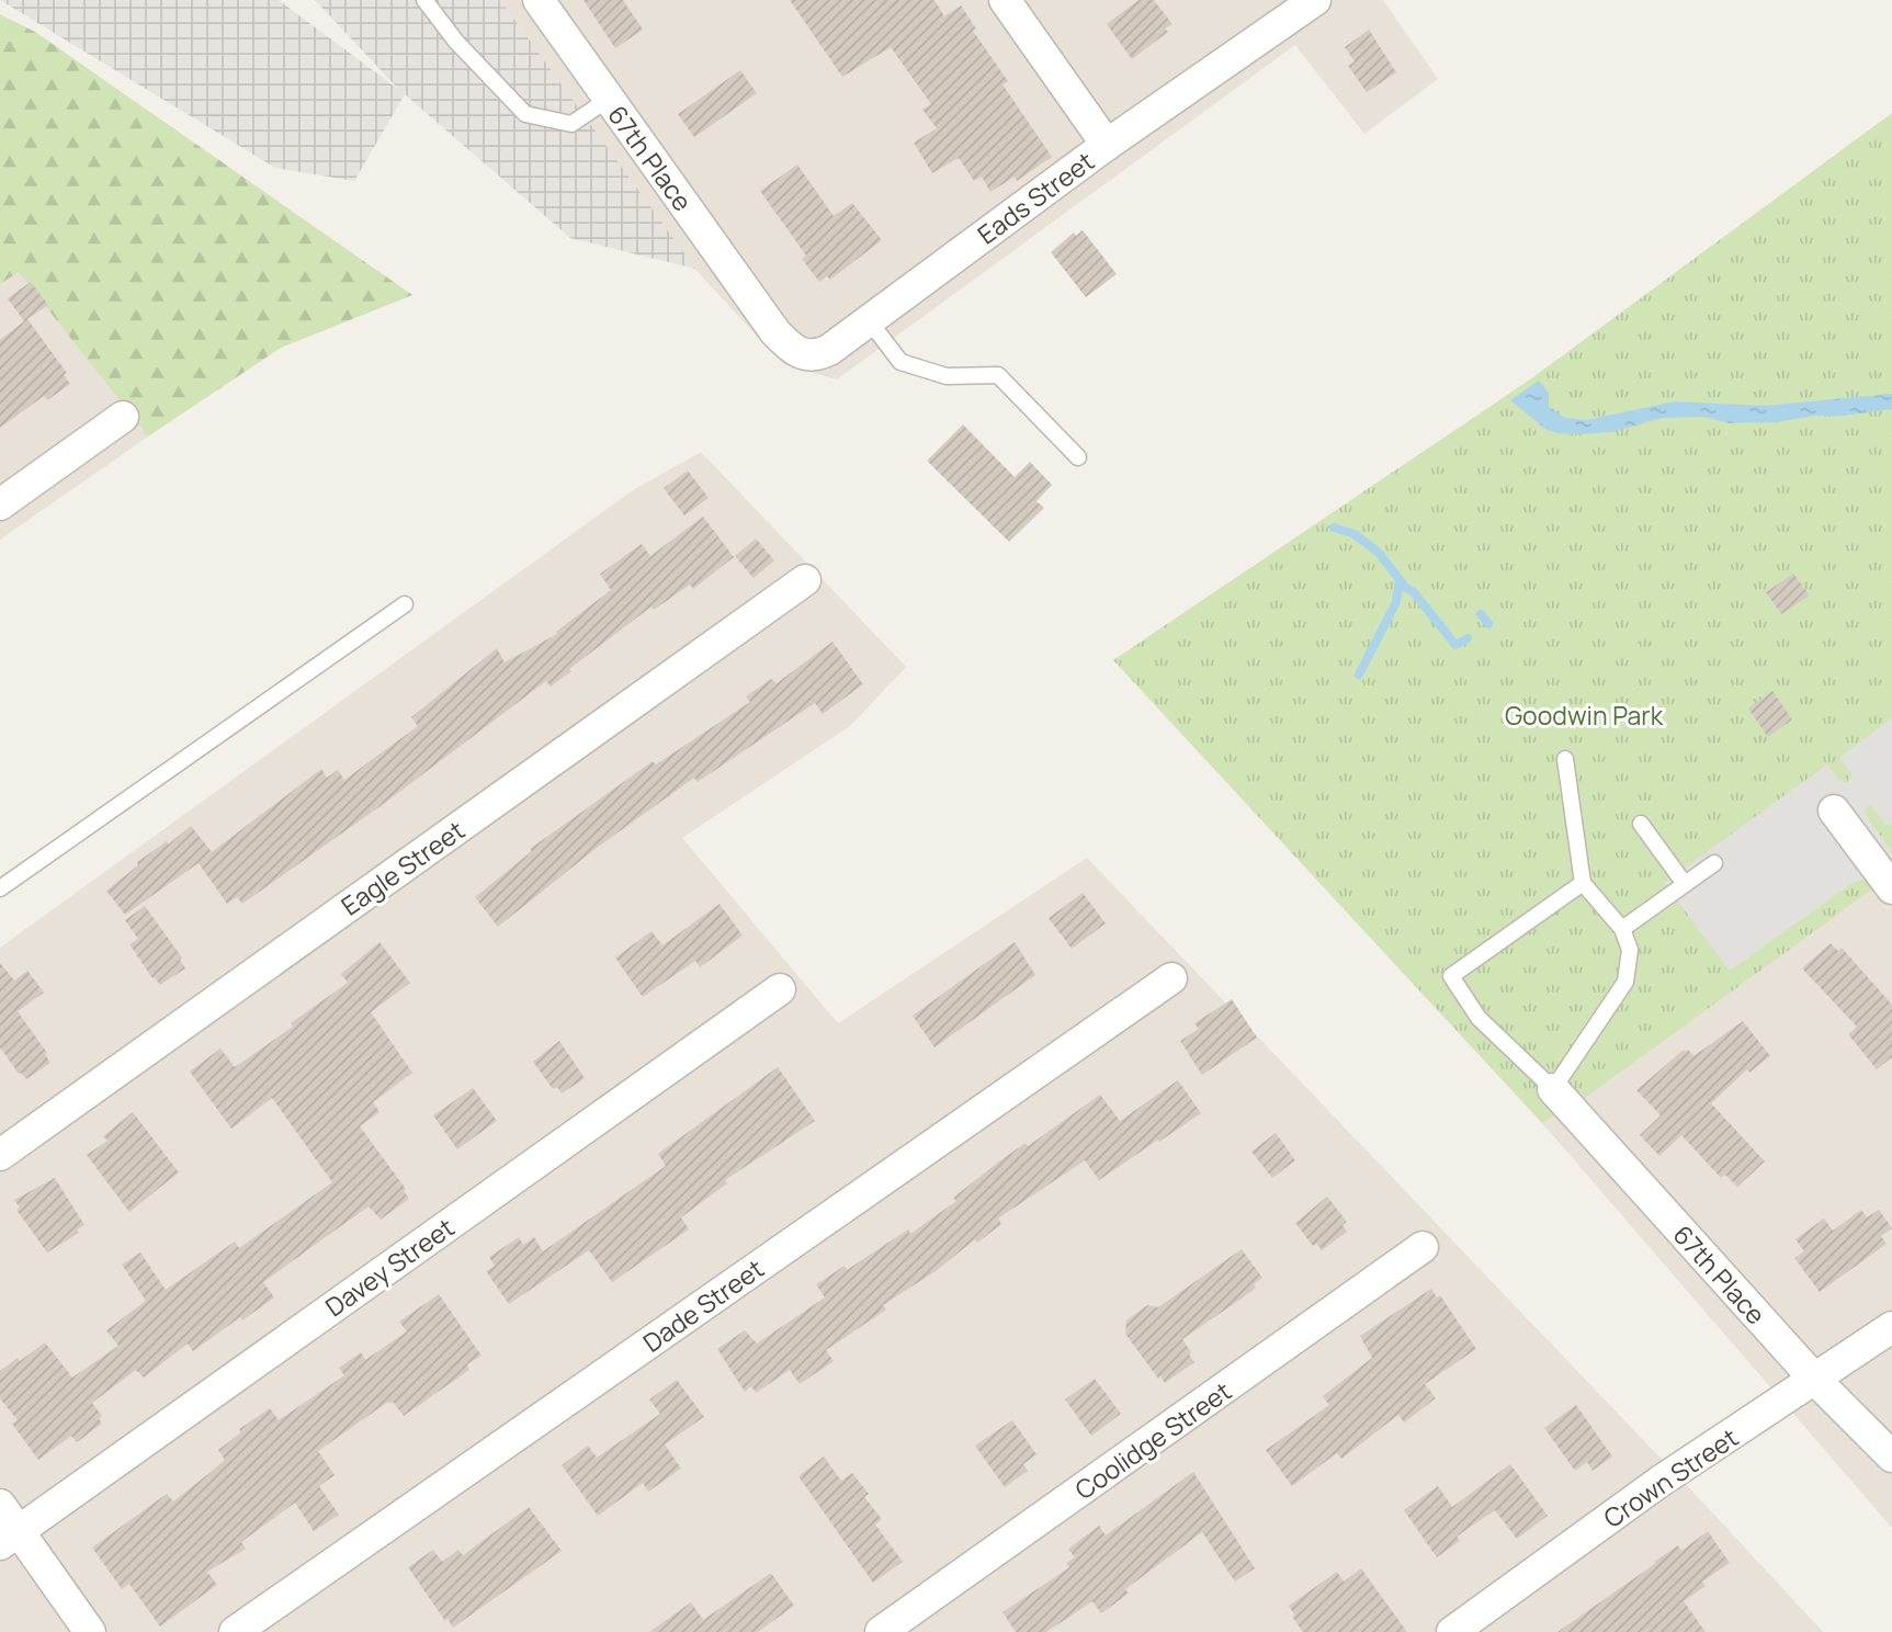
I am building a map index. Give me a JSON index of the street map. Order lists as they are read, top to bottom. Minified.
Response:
{"streets":{"street":["67th Place","Eads Street","Eagle Street","Davey Street","Dade Street","Coolidge Street","Crown Street"]},"crossings":[["67th Place","Eads Street"],["67th Place","Crown Street"]],"parks":["Goodwin Park"]}
